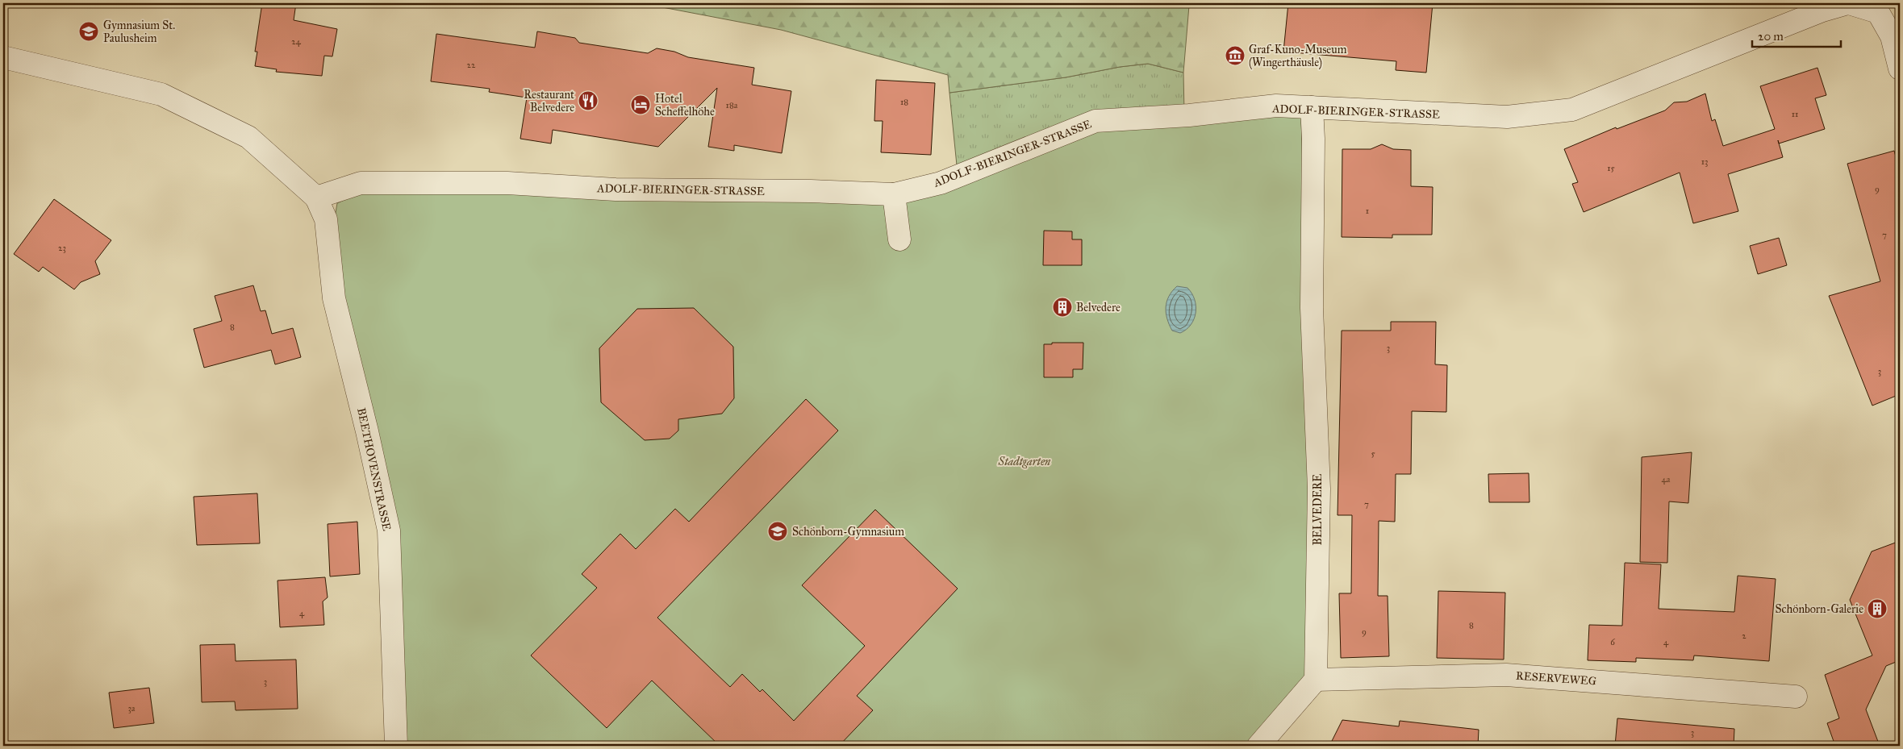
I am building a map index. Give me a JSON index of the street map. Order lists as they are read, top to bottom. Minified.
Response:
{"streets":{"street":["ADOLF-BIERINGER-STRASSE","BEETHOVENSTRASSE","BELVEDERE","RESERVEWEG"]},"crossings":[["ADOLF-BIERINGER-STRASSE","BEETHOVENSTRASSE"],["ADOLF-BIERINGER-STRASSE","BELVEDERE"],["BELVEDERE","RESERVEWEG"]],"parks":["Stadtgarten"],"places":{"school or university":["Gymnasium St. Paulusheim","Schönborn-Gymnasium"],"museum":["Graf-Kuno-Museum (Wingerthäusle)"],"restaurant":["Restaurant Belvedere"],"hotel":["Hotel Scheffelhöhe"],"building":["Belvedere","Schönborn-Galerie"]},"house_numbers":["24","22","18","18a","11","13","15","9","1","7","23","8","3","3","5","4a","7","4","8","9","2","6","4","3","3a","3"],"scale_bar":"20 m"}
